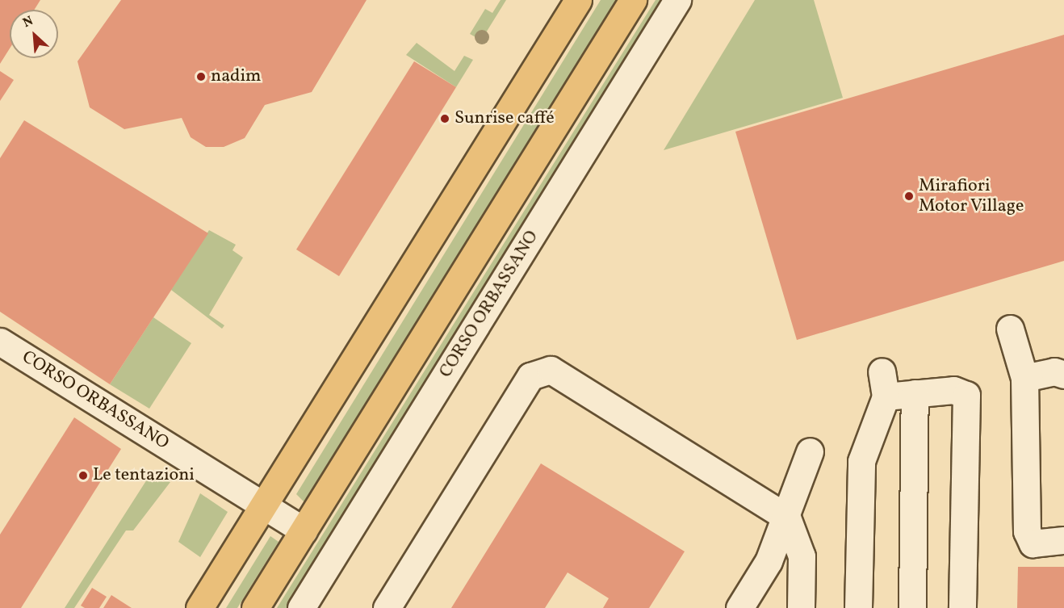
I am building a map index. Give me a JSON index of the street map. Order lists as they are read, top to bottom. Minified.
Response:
{"streets":{"street":["CORSO ORBASSANO"]},"places":["nadim","Sunrise caffé","Mirafiori Motor Village","Le tentazioni"],"north":"top left"}
